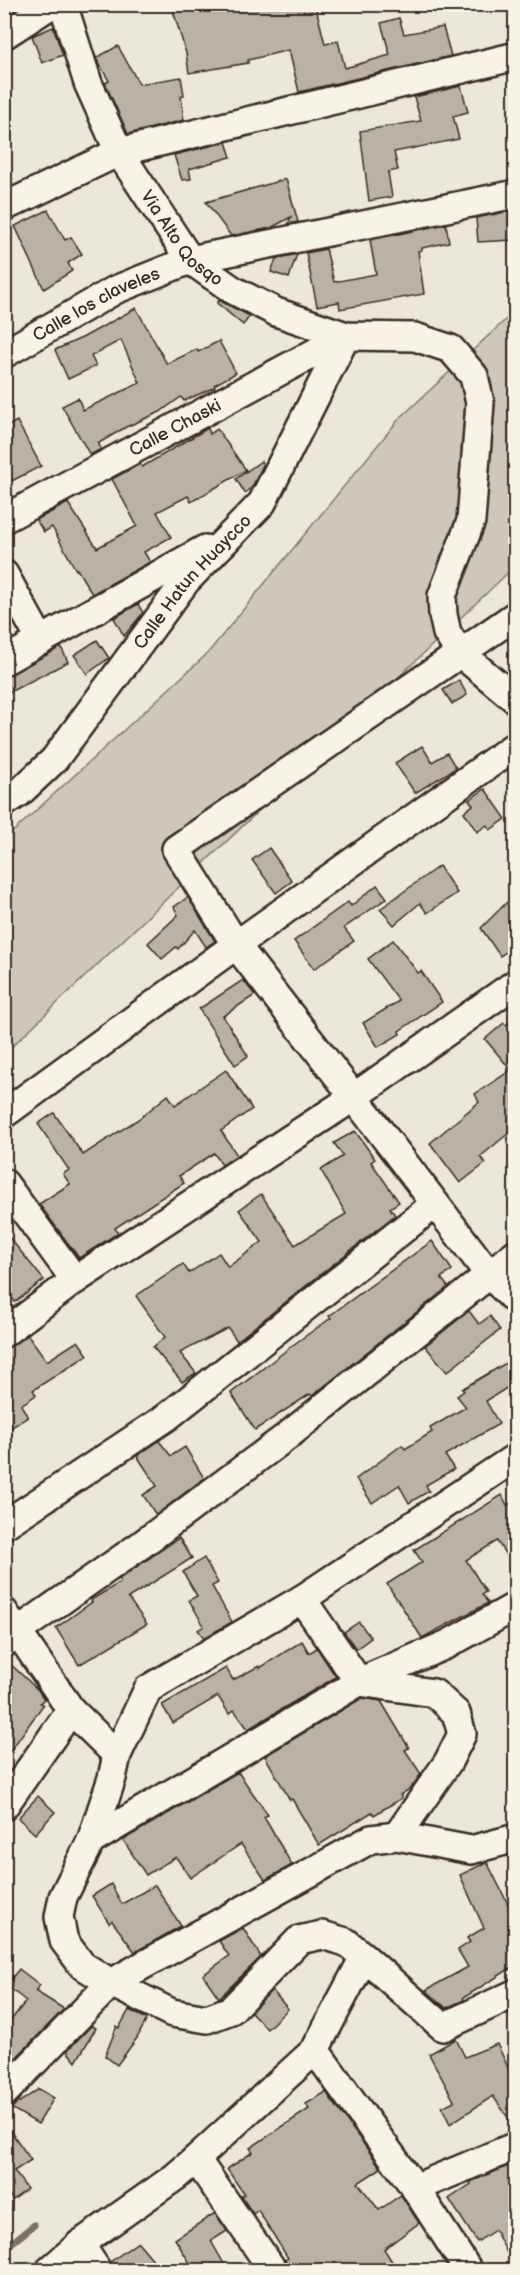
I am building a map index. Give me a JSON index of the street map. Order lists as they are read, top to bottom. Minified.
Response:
{"streets":{"street":["Via Alto Qosqo","Calle los claveles","Calle Chaski","Calle Hatun Huaycco"]},"crossings":[["Via Alto Qosqo","Calle los claveles"],["Via Alto Qosqo","Calle Chaski"],["Via Alto Qosqo","Calle Hatun Huaycco"],["Calle Chaski","Calle Hatun Huaycco"]]}
